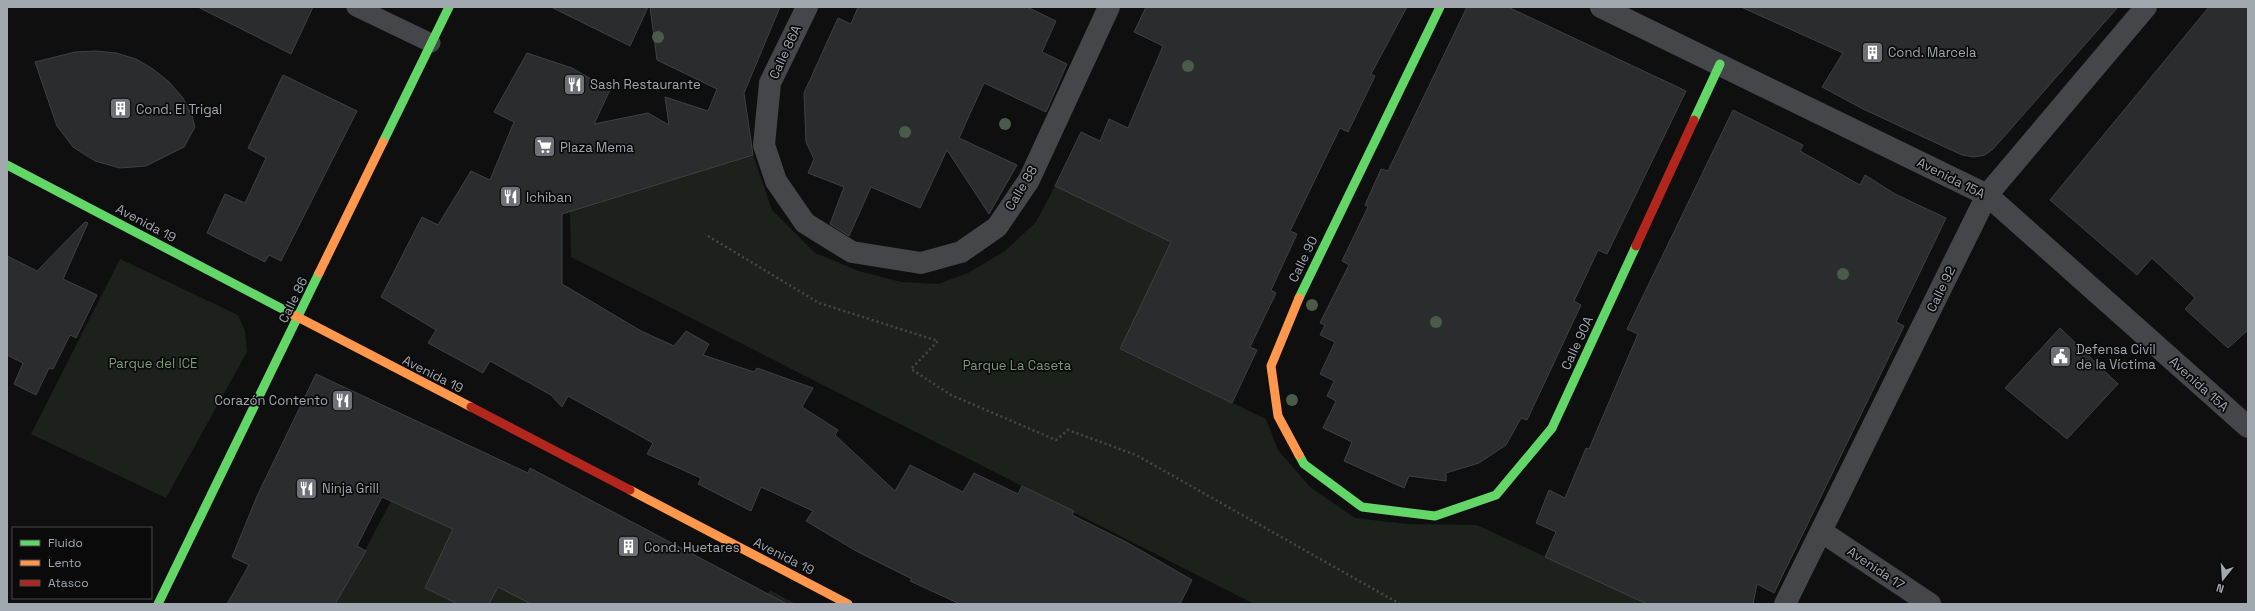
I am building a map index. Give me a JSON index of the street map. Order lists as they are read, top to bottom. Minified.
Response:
{"streets":{"street":["Calle 86A","Avenida 15A","Calle 88","Avenida 19","Calle 90","Calle 92","Calle 86","Calle 90A","Avenida 17"]},"crossings":[["Calle 86A","Calle 88"],["Avenida 15A","Calle 92"],["Avenida 15A","Calle 90A"],["Avenida 19","Calle 86"],["Calle 90","Calle 90A"],["Calle 92","Avenida 17"]],"parks":["Parque del ICE","Parque La Caseta"],"places":{"building":["Cond. Marcela","Cond. El Trigal","Cond. Huetares"],"restaurant":["Sash Restaurante","Ichiban","Corazón Contento","Ninja Grill"],"supermarket":["Plaza Mema"],"public building":["Defensa Civil de la Víctima"]},"legend":["Fluido","Lento","Atasco"],"north":"bottom"}
